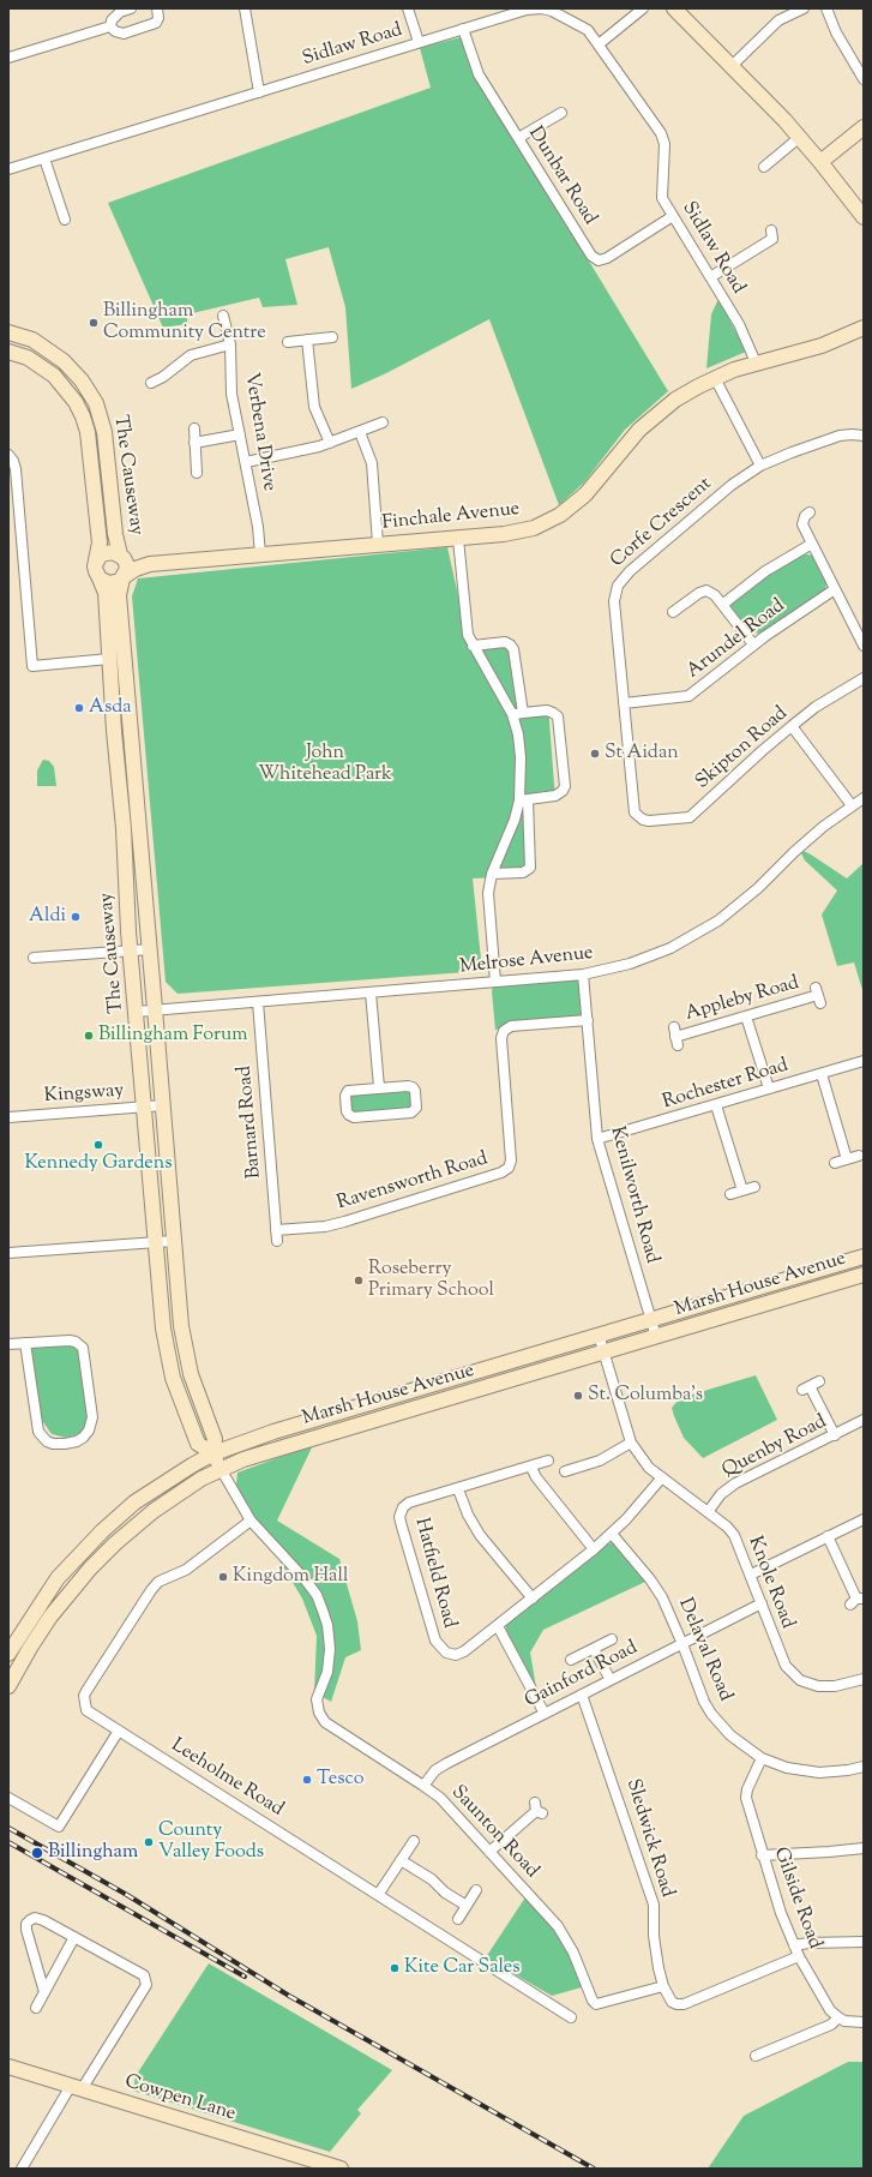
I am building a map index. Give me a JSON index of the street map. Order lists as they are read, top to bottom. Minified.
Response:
{"streets":{"street":["Sidlaw Road","Dunbar Road","Verbena Drive","The Causeway","Finchale Avenue","Corfe Crescent","Arundel Road","Skipton Road","Melrose Avenue","Appleby Road","Rochester Road","Kingsway","Barnard Road","Ravensworth Road","Kenilworth Road","Marsh House Avenue","Quenby Road","Hatfield Road","Knole Road","Delaval Road","Gainford Road","Leeholme Road","Saunton Road","Sledwick Road","Gilside Road","Cowpen Lane"]},"crossings":[["Sidlaw Road","Dunbar Road"],["Sidlaw Road","Finchale Avenue"],["Verbena Drive","Finchale Avenue"],["The Causeway","Finchale Avenue"],["The Causeway","Melrose Avenue"],["The Causeway","Kingsway"],["The Causeway","Marsh House Avenue"],["Corfe Crescent","Arundel Road"],["Corfe Crescent","Skipton Road"],["Melrose Avenue","Barnard Road"],["Melrose Avenue","Kenilworth Road"],["Rochester Road","Kenilworth Road"],["Barnard Road","Ravensworth Road"],["Ravensworth Road","Kenilworth Road"],["Kenilworth Road","Marsh House Avenue"],["Marsh House Avenue","Knole Road"],["Quenby Road","Knole Road"],["Hatfield Road","Knole Road"],["Hatfield Road","Delaval Road"],["Knole Road","Gainford Road"],["Delaval Road","Gainford Road"],["Delaval Road","Gilside Road"],["Gainford Road","Saunton Road"],["Gainford Road","Sledwick Road"],["Leeholme Road","Saunton Road"],["Saunton Road","Sledwick Road"],["Sledwick Road","Gilside Road"]],"parks":["John Whitehead Park"],"places":["Billingham Community Centre","Asda","St Aidan","Aldi","Billingham Forum","Kennedy Gardens","Roseberry Primary School","St. Columba's","Kingdom Hall","Tesco","County Valley Foods","Billingham","Kite Car Sales"]}
